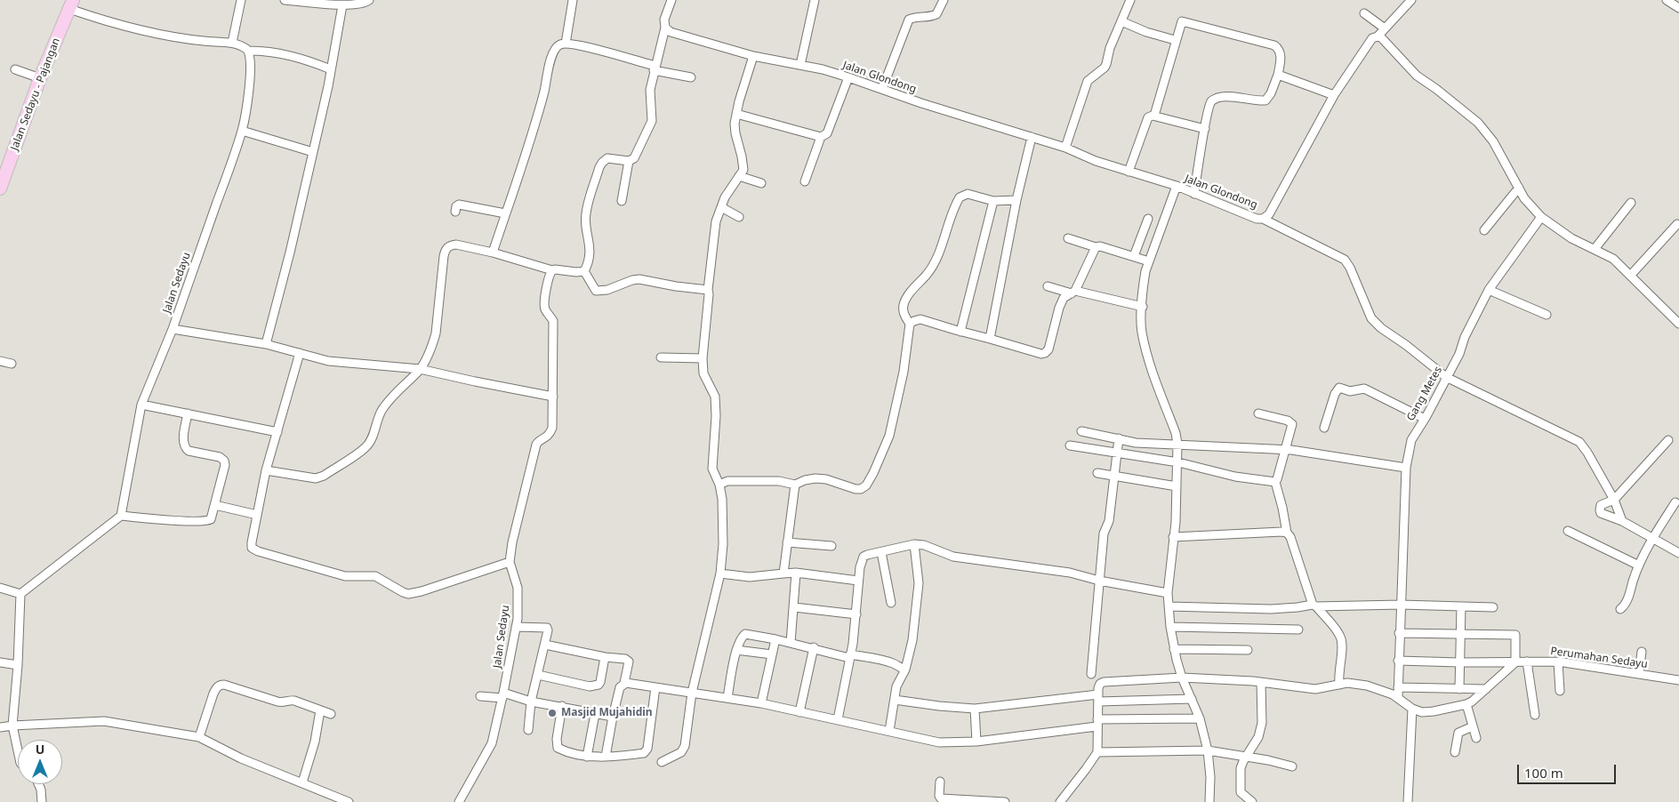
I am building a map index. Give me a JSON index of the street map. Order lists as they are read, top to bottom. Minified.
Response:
{"streets":{"main road":["Jalan Sedayu - Pajangan"],"street":["Jalan Glondong","Jalan Sedayu","Gang Metes","Perumahan Sedayu"]},"crossings":[["Gang Metes","Perumahan Sedayu"]],"places":["Masjid Mujahidin"],"scale_bar":"100 m","north":"top"}
